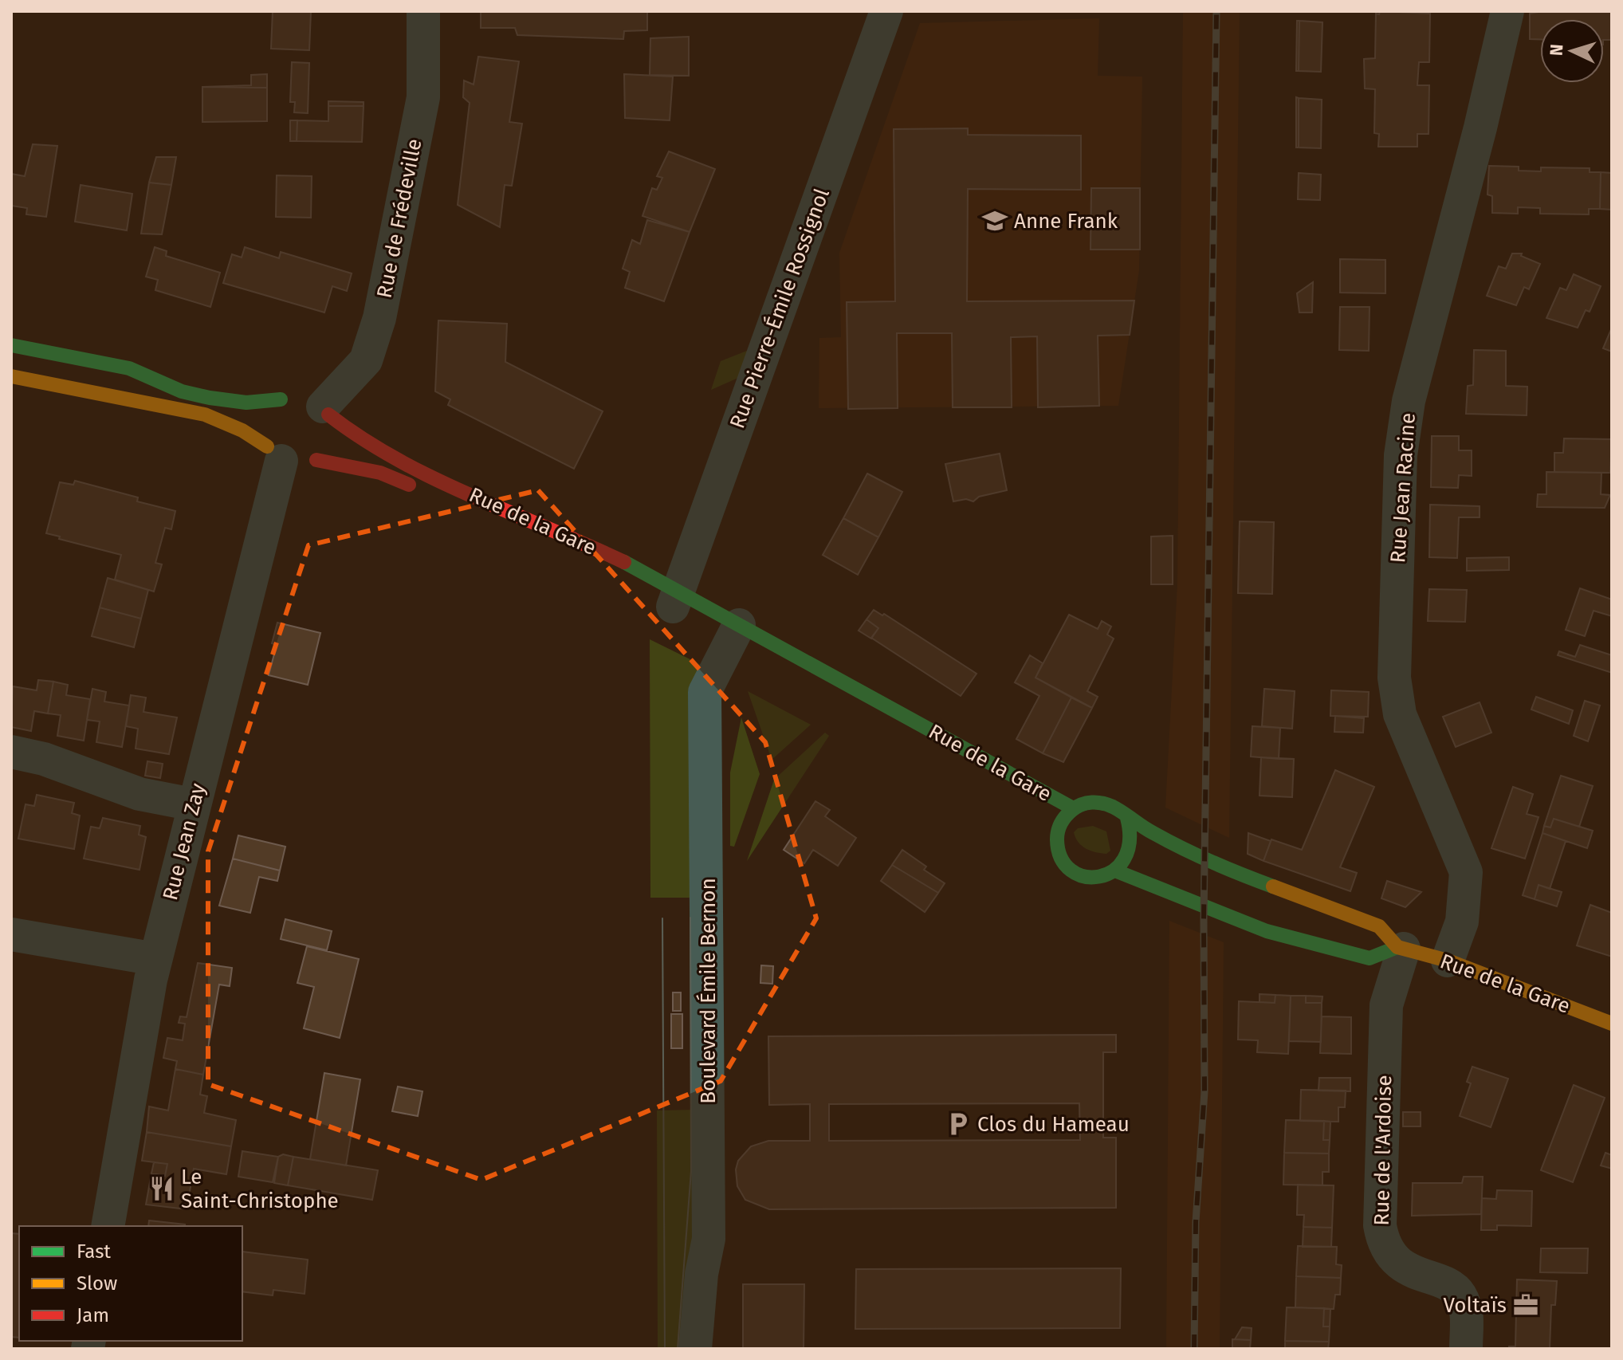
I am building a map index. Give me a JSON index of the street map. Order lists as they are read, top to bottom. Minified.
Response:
{"streets":{"street":["Rue de Frédeville","Rue Pierre-Émile Rossignol","Rue Jean Racine","Rue de la Gare","Rue Jean Zay","Boulevard Émile Bernon","Rue de l'Ardoise"]},"crossings":[["Rue de Frédeville","Rue de la Gare"],["Rue Pierre-Émile Rossignol","Rue de la Gare"],["Rue Jean Racine","Rue de la Gare"],["Rue de la Gare","Boulevard Émile Bernon"],["Rue de la Gare","Rue de l'Ardoise"]],"places":{"school or university":["Anne Frank"],"parking":["Clos du Hameau"],"restaurant":["Le Saint-Christophe"],"office":["Voltaïs"]},"legend":["Fast","Slow","Jam"],"north":"left"}
